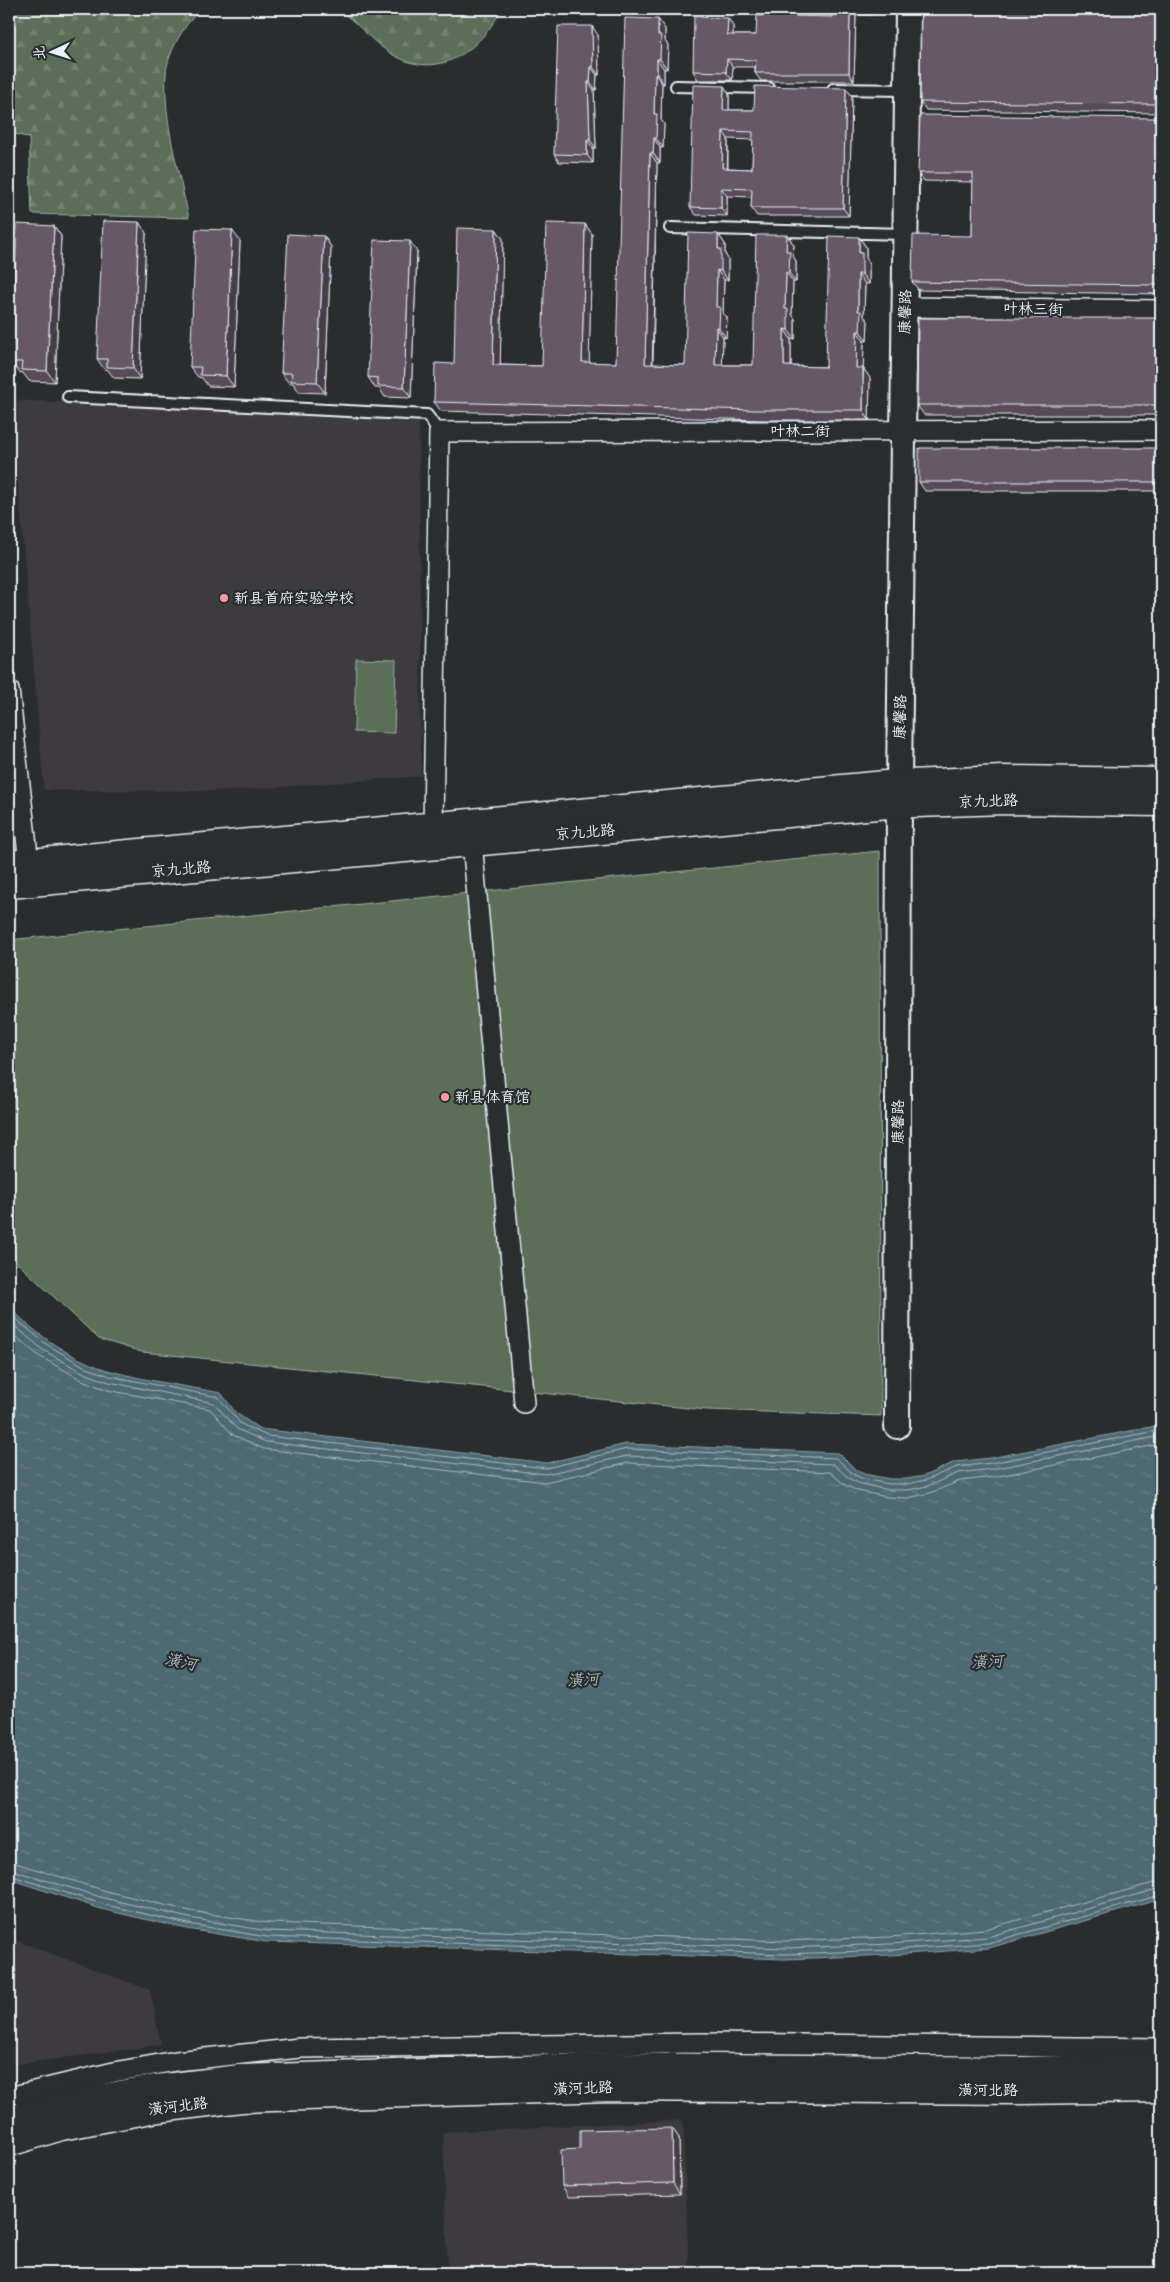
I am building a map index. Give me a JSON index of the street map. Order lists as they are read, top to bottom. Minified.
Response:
{"streets":{"main road":["京九北路","潢河北路"],"street":["叶林三街","康馨路","叶林二街"]},"crossings":[["叶林三街","康馨路"],["康馨路","叶林二街"],["康馨路","京九北路"]],"water":["潢河"],"places":["新县首府实验学校","新县体育馆"],"north":"left"}
